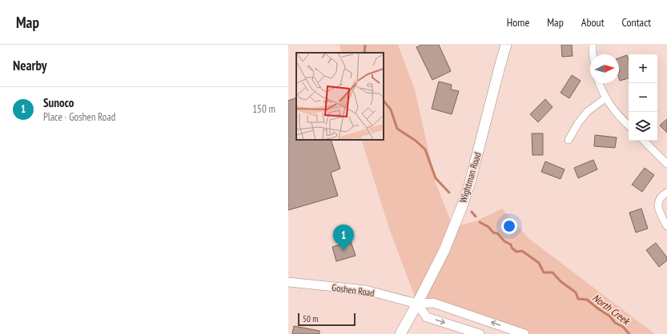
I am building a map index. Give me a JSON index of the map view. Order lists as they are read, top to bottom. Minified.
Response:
{"streets":{"main road":["Wightman Road"],"street":["Goshen Road"]},"crossings":[["Wightman Road","Goshen Road"]],"water":["North Creek"],"scale_bar":"50 m","north":"right","page":{"header":"Map","nav":["Home","Map","About","Contact"],"heading":"Nearby","map_buttons":["+","−"],"list":[{"mark":"1","name":"Sunoco","note":"Place · Goshen Road","value":"150 m"}],"pins":"1","scale":"50 m"}}
